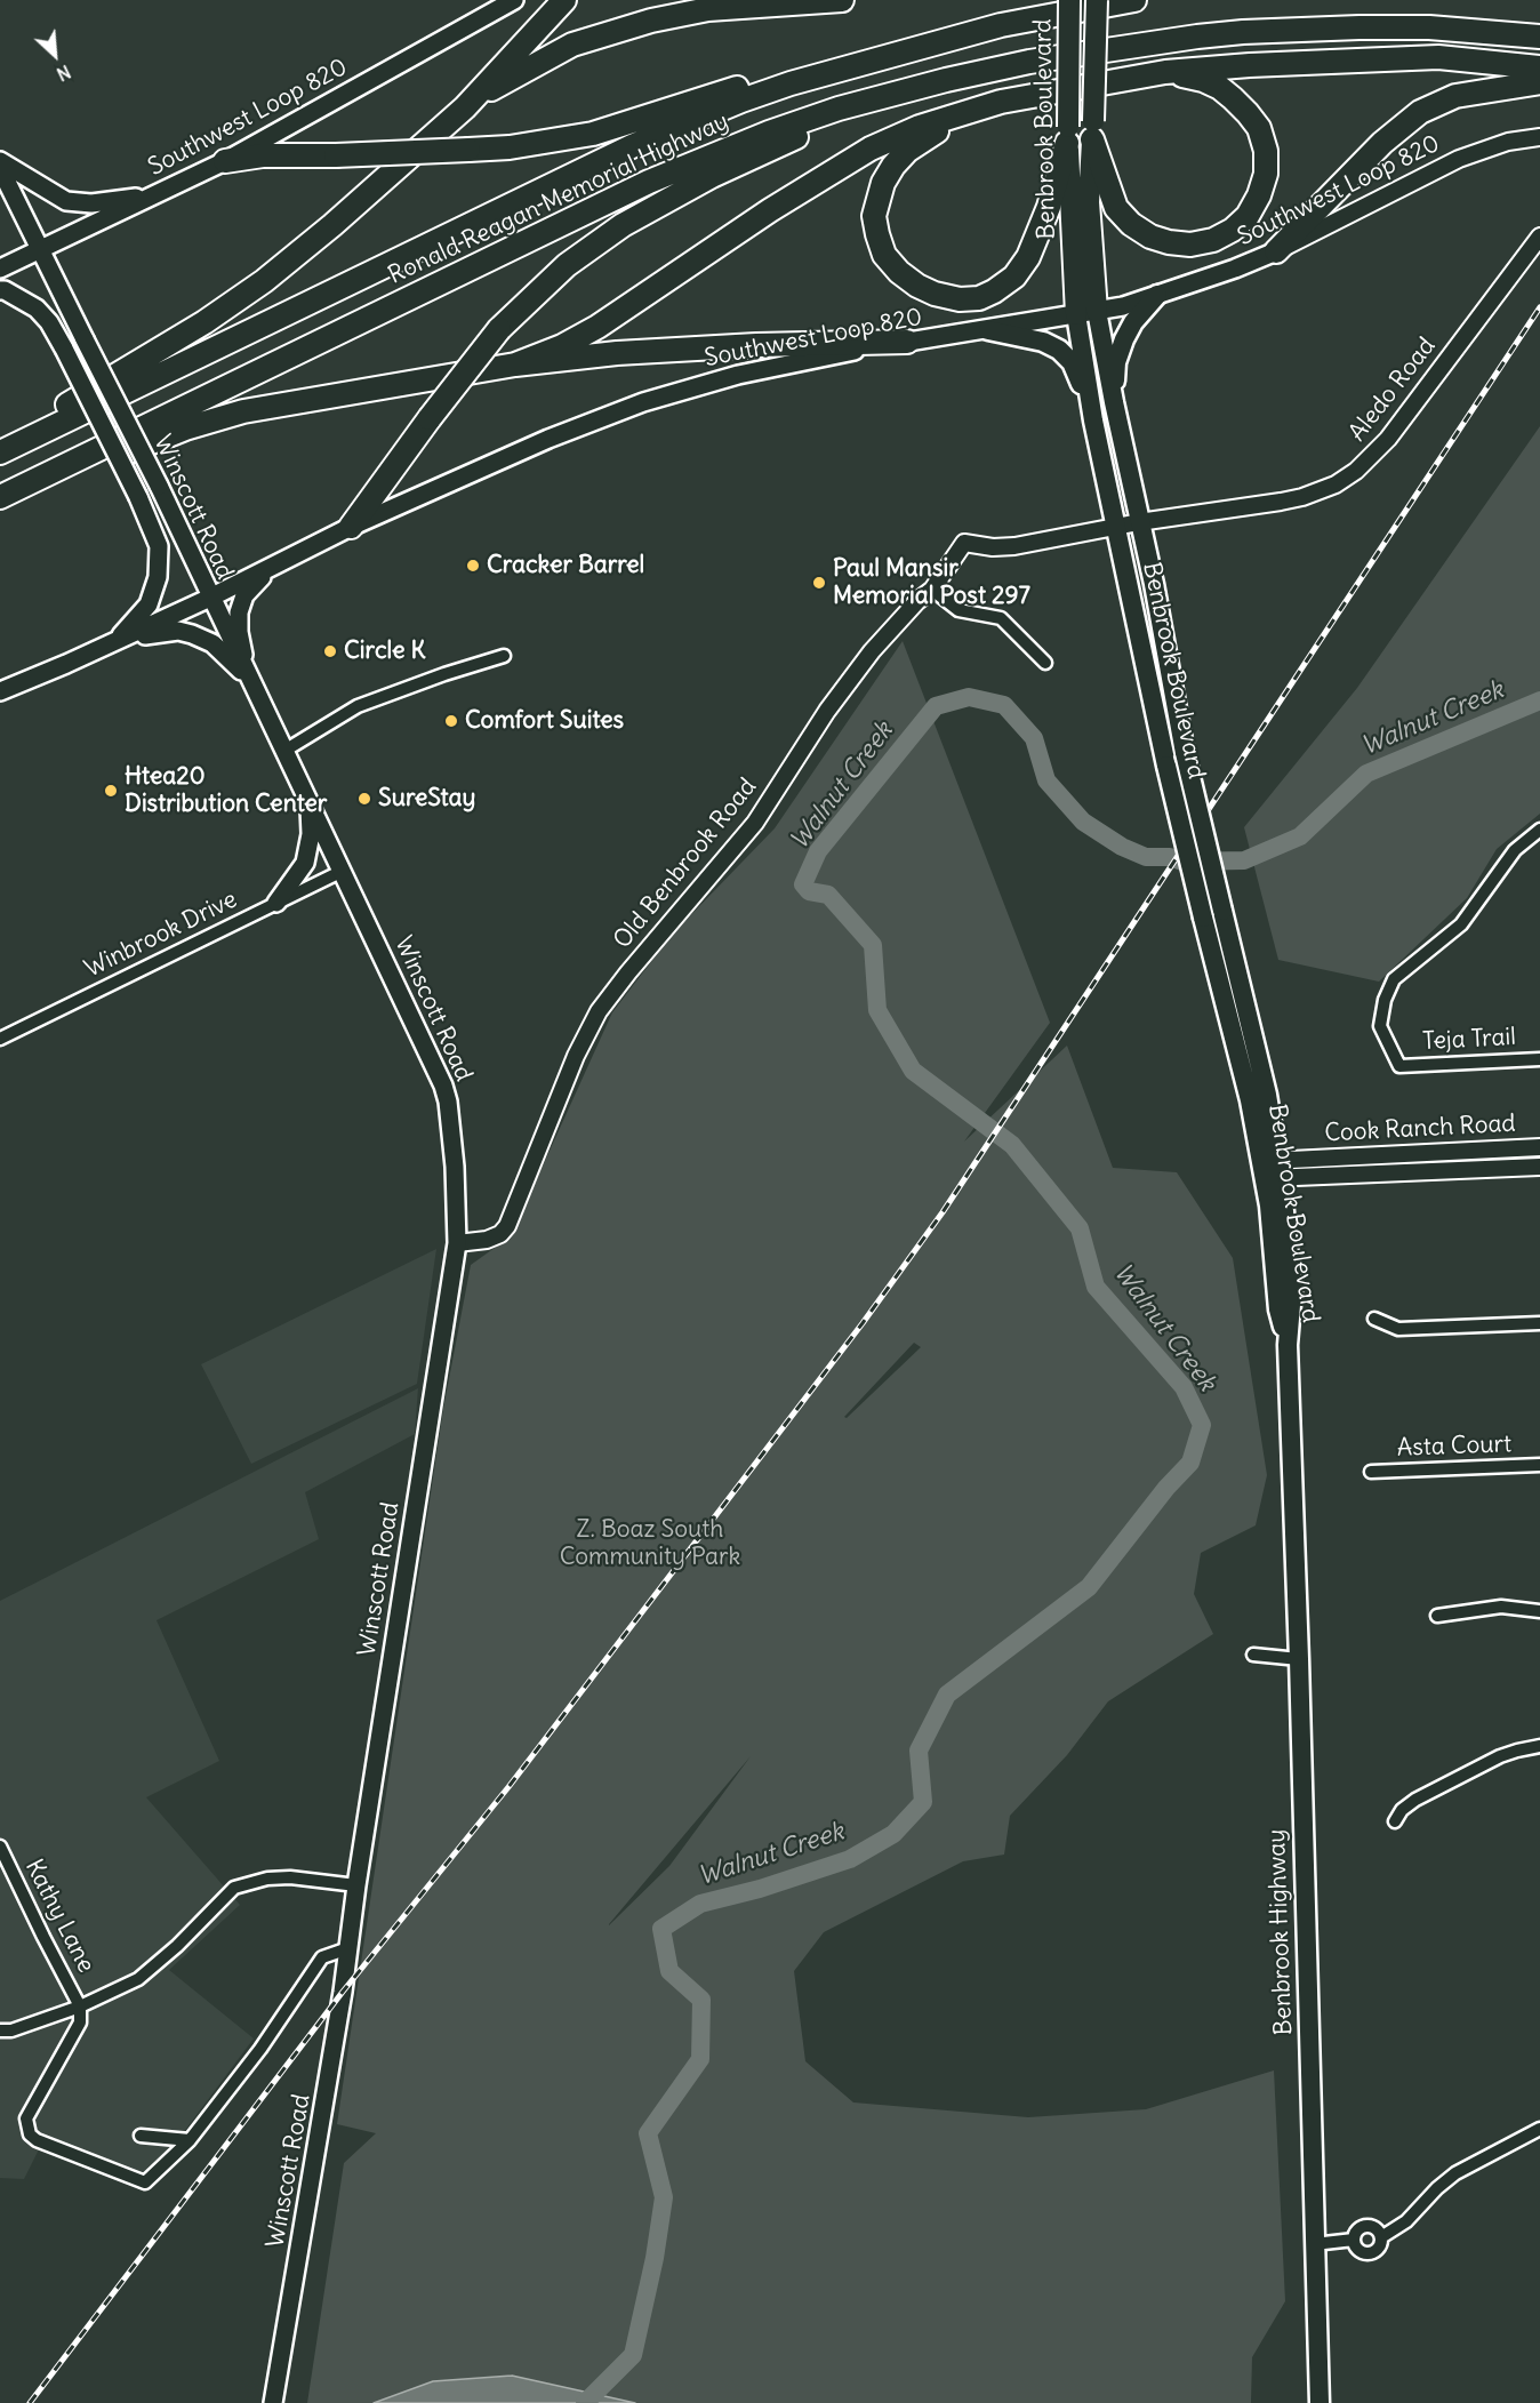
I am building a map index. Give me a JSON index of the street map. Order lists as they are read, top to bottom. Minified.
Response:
{"streets":{"highway":["Benbrook Boulevard","Ronald Reagan Memorial Highway"],"main road":["Southwest Loop 820","Winscott Road","Benbrook Highway"],"street":["Aledo Road","Old Benbrook Road","Winbrook Drive","Teja Trail","Cook Ranch Road","Asta Court","Kathy Lane"]},"crossings":[["Southwest Loop 820","Benbrook Boulevard"],["Southwest Loop 820","Winscott Road"],["Benbrook Boulevard","Aledo Road"],["Benbrook Boulevard","Old Benbrook Road"],["Benbrook Boulevard","Cook Ranch Road"],["Benbrook Boulevard","Benbrook Highway"],["Aledo Road","Old Benbrook Road"],["Winscott Road","Old Benbrook Road"],["Winscott Road","Winbrook Drive"]],"water":["Walnut Creek"],"parks":["Z. Boaz South Community Park"],"places":["Cracker Barrel","Paul Mansir Memorial Post 297","Circle K","Comfort Suites","Htea20 Distribution Center","SureStay"],"north":"bottom right"}
